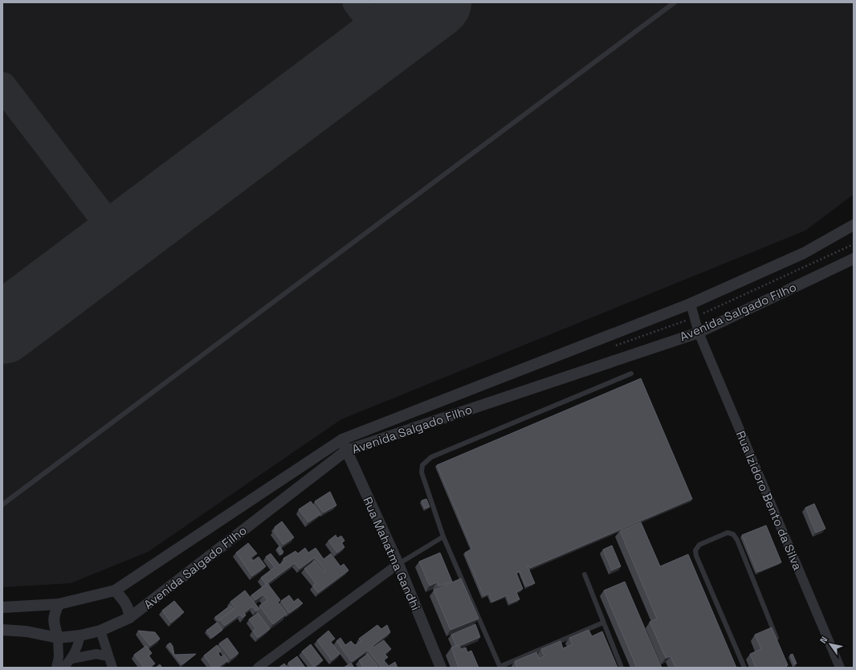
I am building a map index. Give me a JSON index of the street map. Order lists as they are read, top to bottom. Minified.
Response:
{"streets":{"street":["Avenida Salgado Filho","Rua Izidoro Bento da Silva","Rua Mahatma Gandhi"]},"crossings":[["Avenida Salgado Filho","Rua Izidoro Bento da Silva"],["Avenida Salgado Filho","Rua Mahatma Gandhi"]],"north":"top left"}
